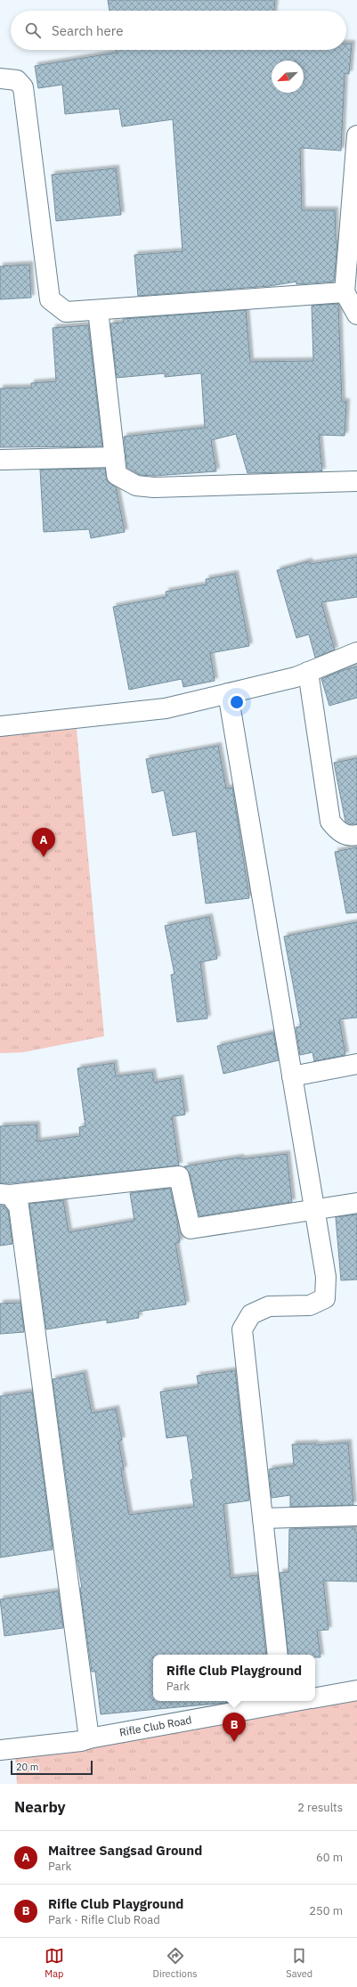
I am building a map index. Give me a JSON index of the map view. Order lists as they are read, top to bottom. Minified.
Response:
{"streets":{"street":["Rifle Club Road"]},"scale_bar":"20 m","north":"bottom left","page":{"search":"Search here","pins":["A","B"],"popup":["Rifle Club Playground","Park"],"scale":"20 m","heading":["Nearby","2 results"],"list":[{"mark":"A","name":"Maitree Sangsad Ground","note":"Park","value":"60 m"},{"mark":"B","name":"Rifle Club Playground","note":"Park · Rifle Club Road","value":"250 m"}],"nav":["Map","Directions","Saved"]}}
